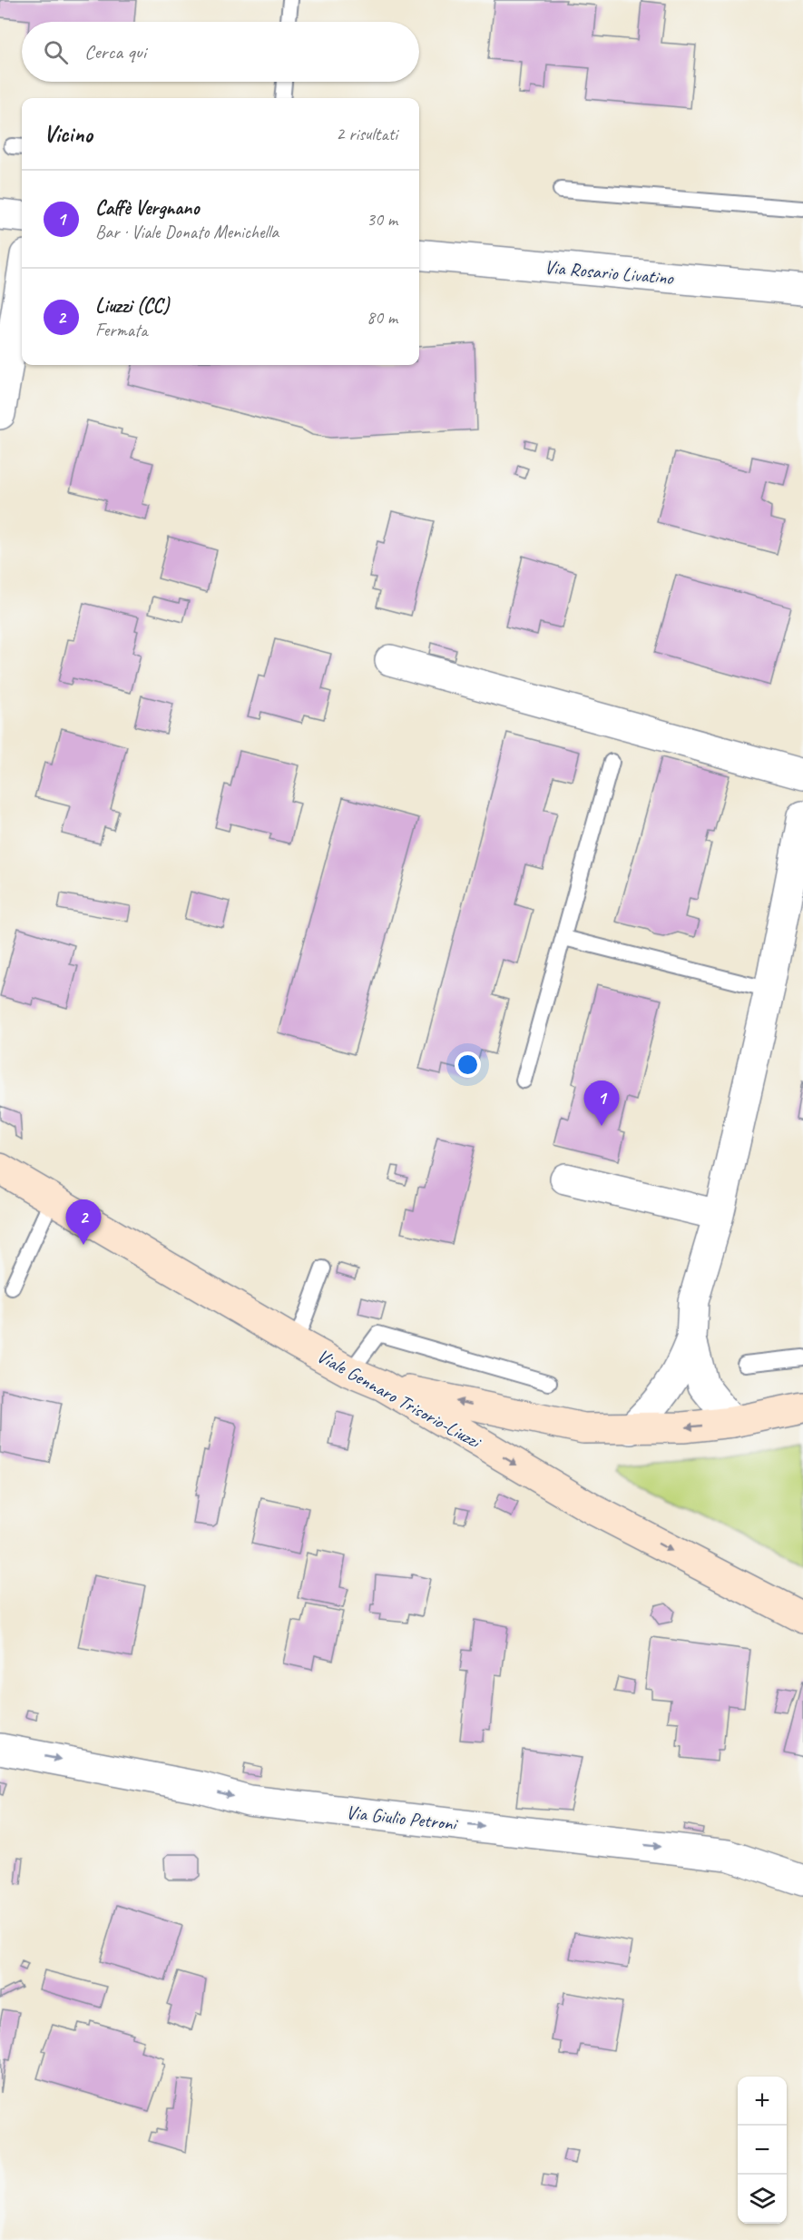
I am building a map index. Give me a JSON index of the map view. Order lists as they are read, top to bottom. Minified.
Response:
{"streets":{"main road":["Viale Gennaro Trisorio-Liuzzi"],"street":["Via Rosario Livatino","Via Giulio Petroni"]},"one_way":["Via Giulio Petroni"],"page":{"search":"Cerca qui","heading":["Vicino","2 risultati"],"list":[{"mark":"1","name":"Caffè Vergnano","note":"Bar · Viale Donato Menichella","value":"30 m"},{"mark":"2","name":"Liuzzi (CC)","note":"Fermata","value":"80 m"}],"pins":["1","2"],"map_buttons":["+","−"]}}
